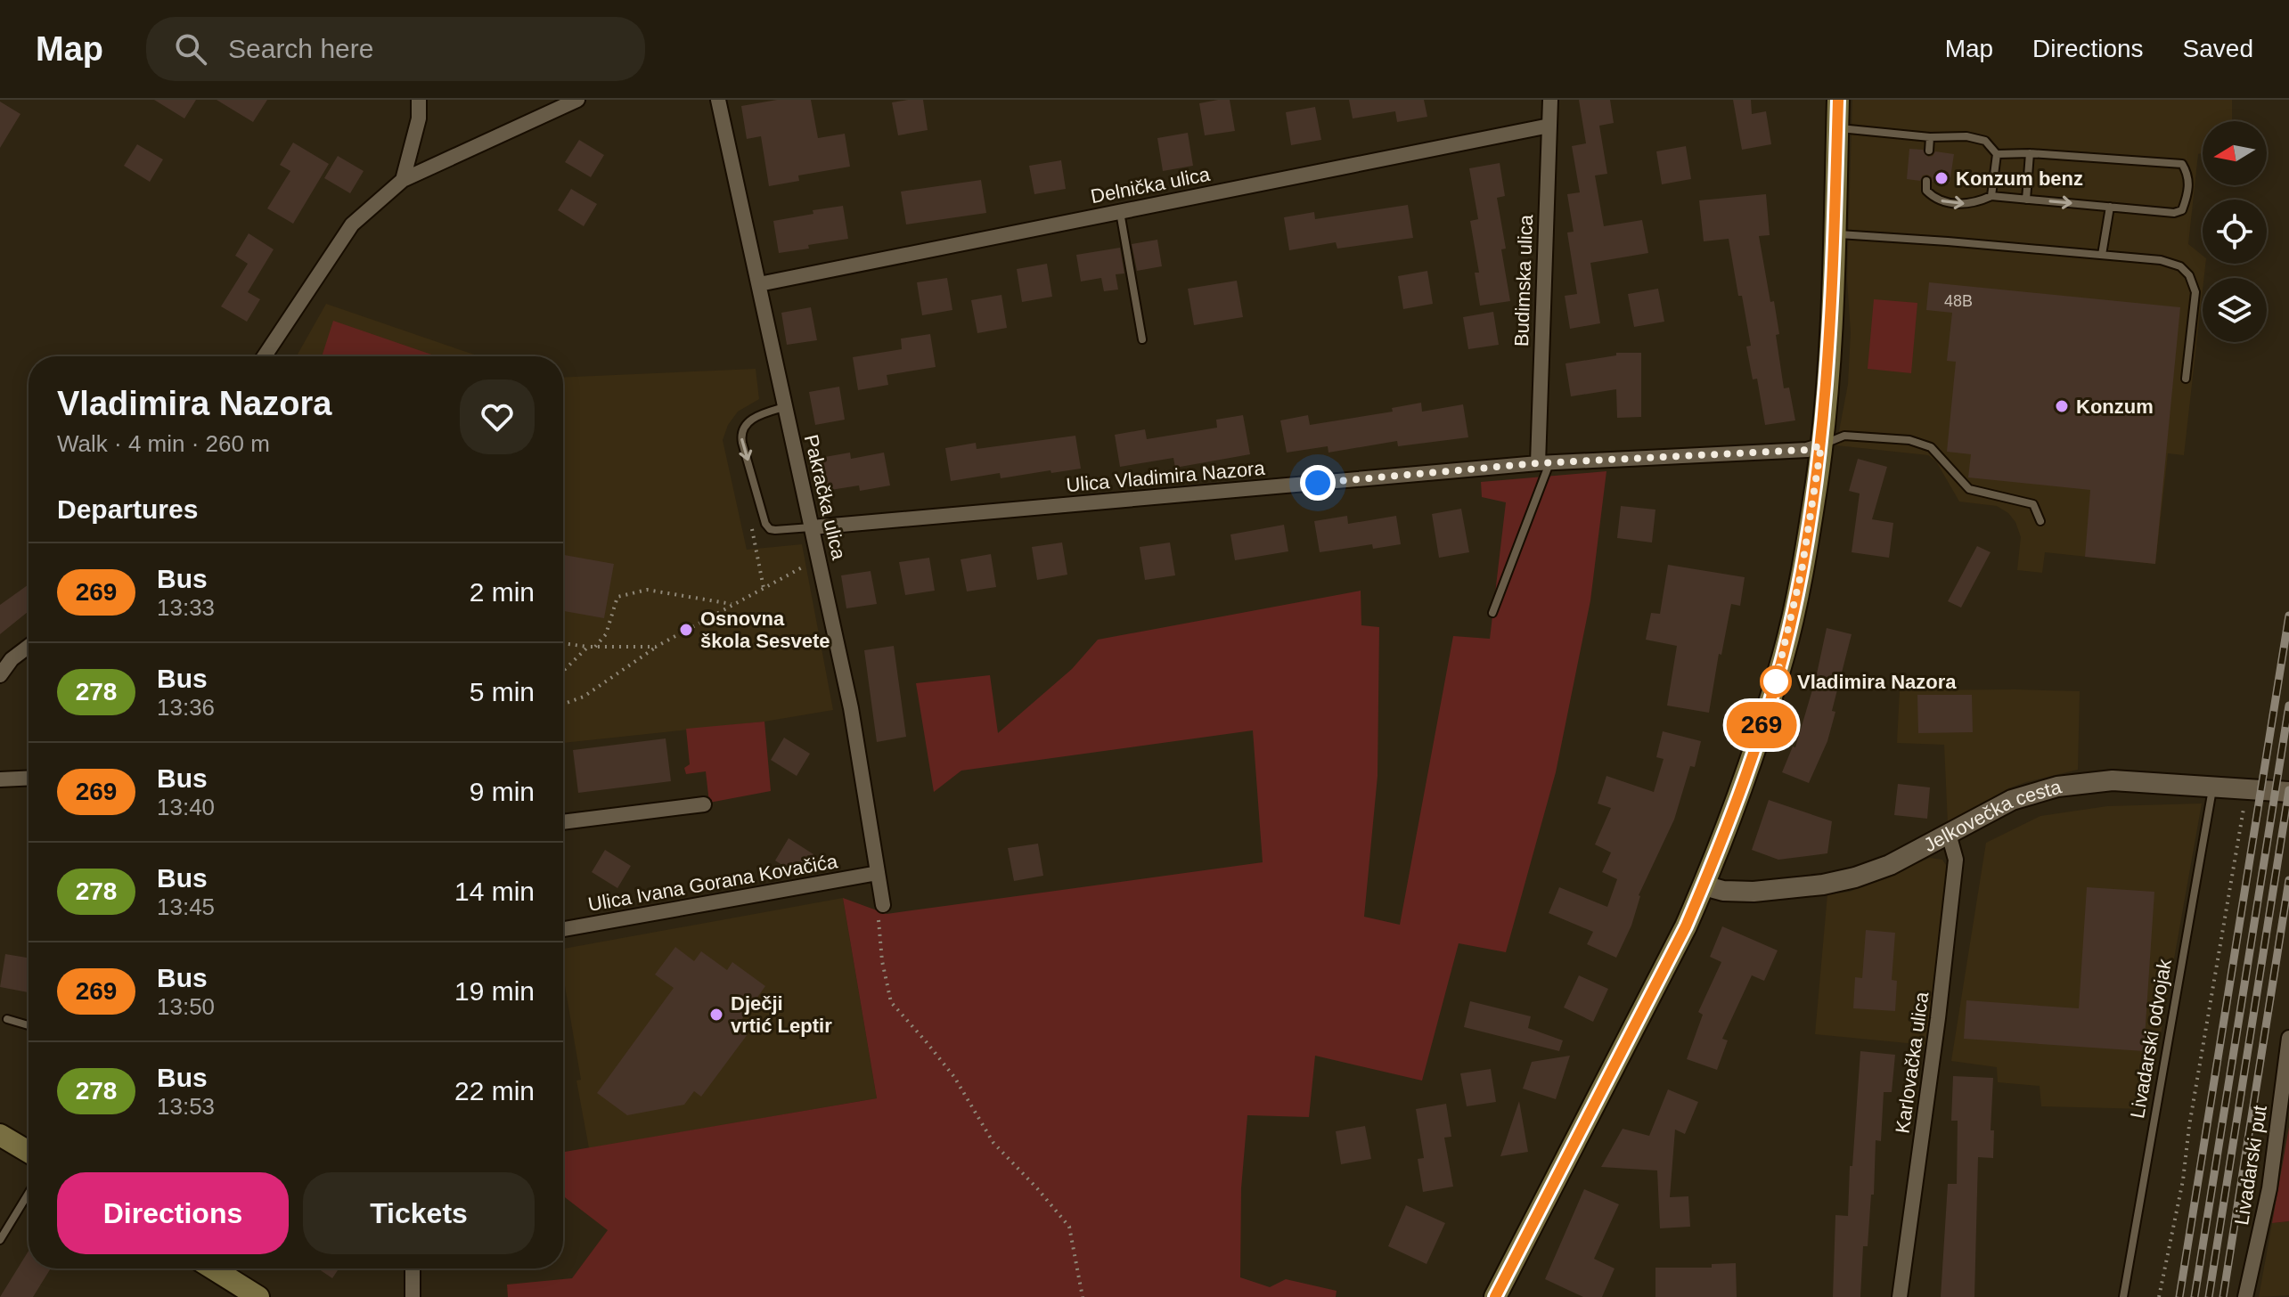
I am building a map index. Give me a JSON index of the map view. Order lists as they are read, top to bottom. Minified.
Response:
{"streets":{"street":["Delnička ulica","Budimska ulica","Ulica Vladimira Nazora","Pakračka ulica","Jelkovečka cesta","Ulica Ivana Gorana Kovačića","Karlovačka ulica","Livadarski put"],"lane":["Livadarski odvojak"]},"crossings":[["Delnička ulica","Budimska ulica"],["Delnička ulica","Pakračka ulica"],["Budimska ulica","Ulica Vladimira Nazora"],["Ulica Vladimira Nazora","Pakračka ulica"],["Pakračka ulica","Ulica Ivana Gorana Kovačića"],["Jelkovečka cesta","Livadarski odvojak"],["Jelkovečka cesta","Karlovačka ulica"]],"places":["Konzum benz","Konzum","Osnovna škola Sesvete","Vladimira Nazora","Dječji vrtić Leptir"],"lines":["bus line 269"],"house_numbers":["48B"],"north":"left","page":{"header":"Map","search":"Search here","nav":["Map","Directions","Saved"],"on_map":"269","heading":[["Vladimira Nazora","Walk · 4 min · 260 m"],"Departures"],"list":[{"mark":"269","name":"Bus","note":"13:33","value":"2 min"},{"mark":"278","name":"Bus","note":"13:36","value":"5 min"},{"mark":"269","name":"Bus","note":"13:40","value":"9 min"},{"mark":"278","name":"Bus","note":"13:45","value":"14 min"},{"mark":"269","name":"Bus","note":"13:50","value":"19 min"},{"mark":"278","name":"Bus","note":"13:53","value":"22 min"}],"buttons":["Directions","Tickets"]}}
